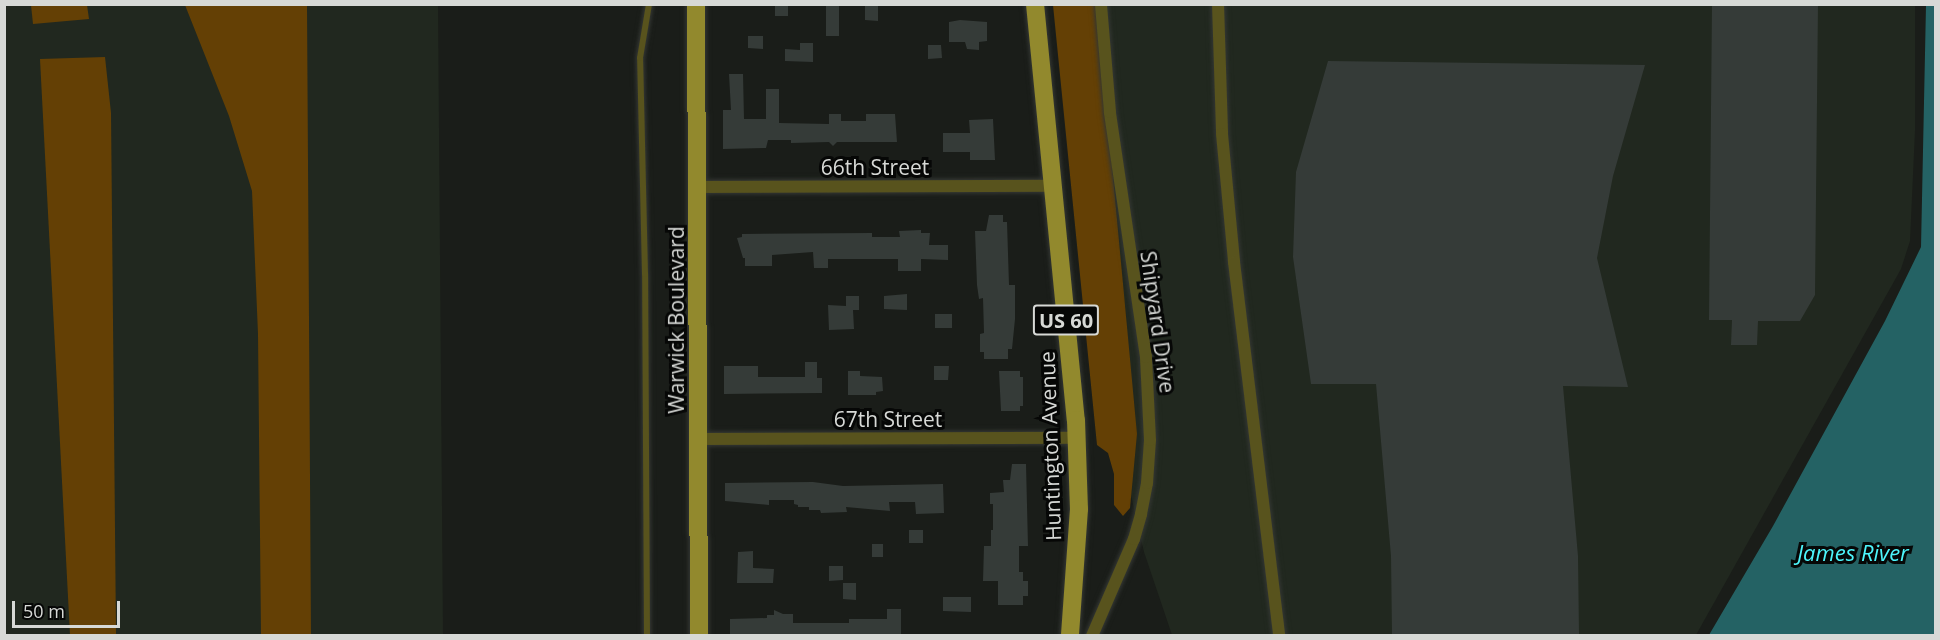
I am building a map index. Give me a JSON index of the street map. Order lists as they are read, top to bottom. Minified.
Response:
{"streets":{"main road":["Warwick Boulevard","US 60","Huntington Avenue"],"street":["66th Street","Shipyard Drive","67th Street"]},"crossings":[["66th Street","Warwick Boulevard"],["66th Street","Huntington Avenue"],["Warwick Boulevard","67th Street"],["67th Street","Huntington Avenue"]],"water":["James River"],"scale_bar":"50 m"}
